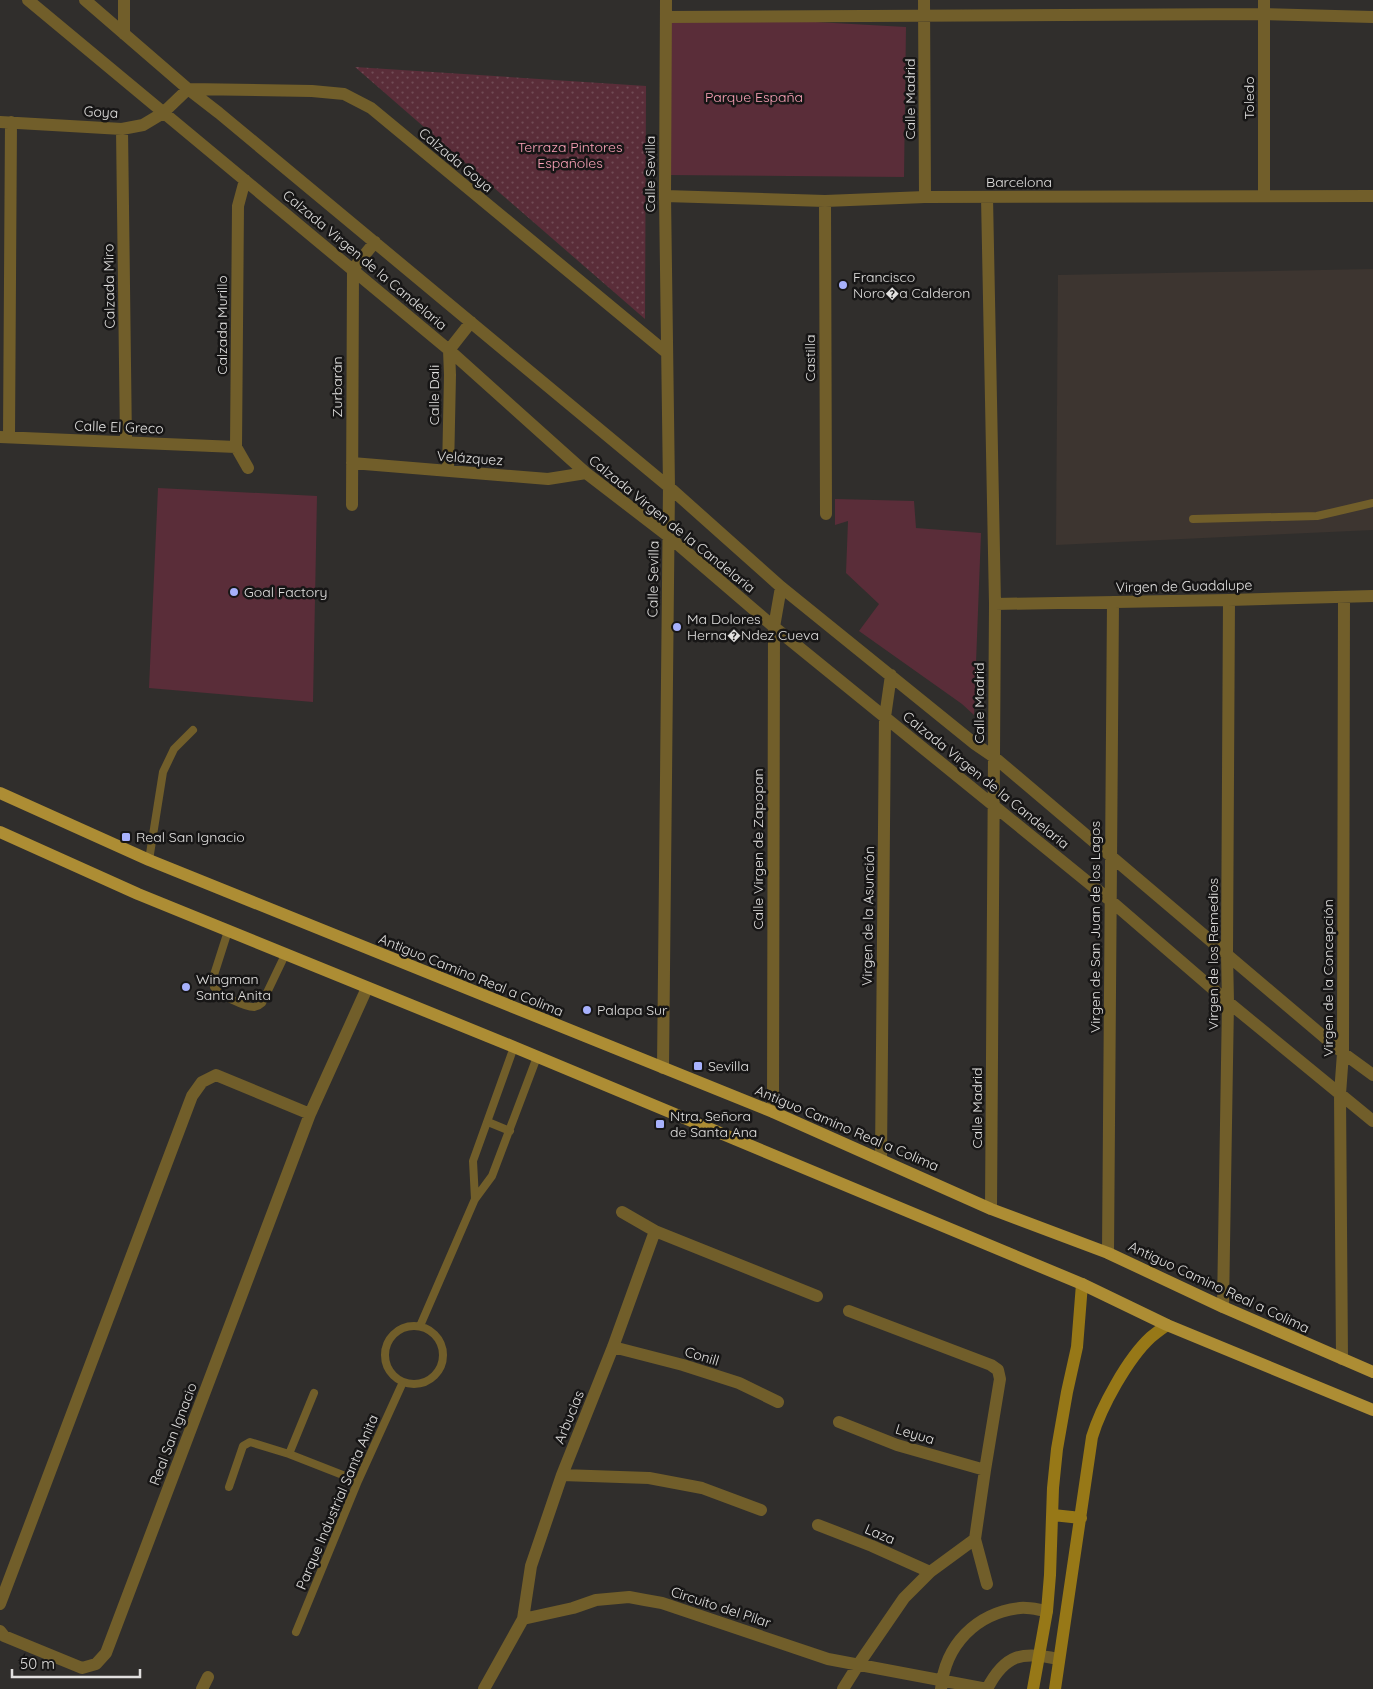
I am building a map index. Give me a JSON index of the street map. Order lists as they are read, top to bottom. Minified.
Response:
{"streets":{"main road":["Antiguo Camino Real a Colima"],"street":["Toledo","Calle Madrid","Goya","Calzada Goya","Calle Sevilla","Barcelona","Calzada Virgen de la Candelaria","Calzada Miro","Calzada Murillo","Castilla","Zurbarán","Calle Dali","Calle El Greco","Velázquez","Virgen de Guadalupe","Calle Virgen de Zapopan","Virgen de la Asunción","Virgen de San Juan de los Lagos","Virgen de los Remedios","Virgen de la Concepción","Conill","Arbucias","Real San Ignacio","Leyua","Laza","Circuito del Pilar"],"lane":["Parque Industrial Santa Anita"]},"crossings":[["Toledo","Barcelona"],["Calle Madrid","Barcelona"],["Calle Madrid","Calzada Virgen de la Candelaria"],["Calle Madrid","Virgen de Guadalupe"],["Calle Madrid","Antiguo Camino Real a Colima"],["Goya","Calzada Goya"],["Goya","Calzada Virgen de la Candelaria"],["Goya","Calzada Miro"],["Calzada Goya","Calle Sevilla"],["Calzada Goya","Calzada Virgen de la Candelaria"],["Calle Sevilla","Barcelona"],["Calle Sevilla","Calzada Virgen de la Candelaria"],["Calle Sevilla","Antiguo Camino Real a Colima"],["Barcelona","Castilla"],["Calzada Virgen de la Candelaria","Calzada Murillo"],["Calzada Virgen de la Candelaria","Zurbarán"],["Calzada Virgen de la Candelaria","Calle Dali"],["Calzada Virgen de la Candelaria","Velázquez"],["Calzada Virgen de la Candelaria","Calle Virgen de Zapopan"],["Calzada Virgen de la Candelaria","Virgen de la Asunción"],["Calzada Virgen de la Candelaria","Virgen de San Juan de los Lagos"],["Calzada Virgen de la Candelaria","Virgen de los Remedios"],["Calzada Virgen de la Candelaria","Virgen de la Concepción"],["Calzada Miro","Calle El Greco"],["Calzada Murillo","Calle El Greco"],["Zurbarán","Velázquez"],["Calle Dali","Velázquez"],["Virgen de Guadalupe","Virgen de San Juan de los Lagos"],["Virgen de Guadalupe","Virgen de los Remedios"],["Virgen de Guadalupe","Virgen de la Concepción"],["Calle Virgen de Zapopan","Antiguo Camino Real a Colima"],["Virgen de la Asunción","Antiguo Camino Real a Colima"],["Virgen de San Juan de los Lagos","Antiguo Camino Real a Colima"],["Virgen de los Remedios","Antiguo Camino Real a Colima"],["Antiguo Camino Real a Colima","Virgen de la Concepción"],["Conill","Arbucias"],["Arbucias","Circuito del Pilar"]],"parks":["Parque España","Terraza Pintores Españoles"],"places":{"other":["Francisco Noro�a Calderon","Goal Factory","Ma Dolores Herna�Ndez Cueva","Wingman Santa Anita","Palapa Sur"],"transit":["Real San Ignacio","Sevilla","Ntra. Señora de Santa Ana"]},"scale_bar":"50 m"}
